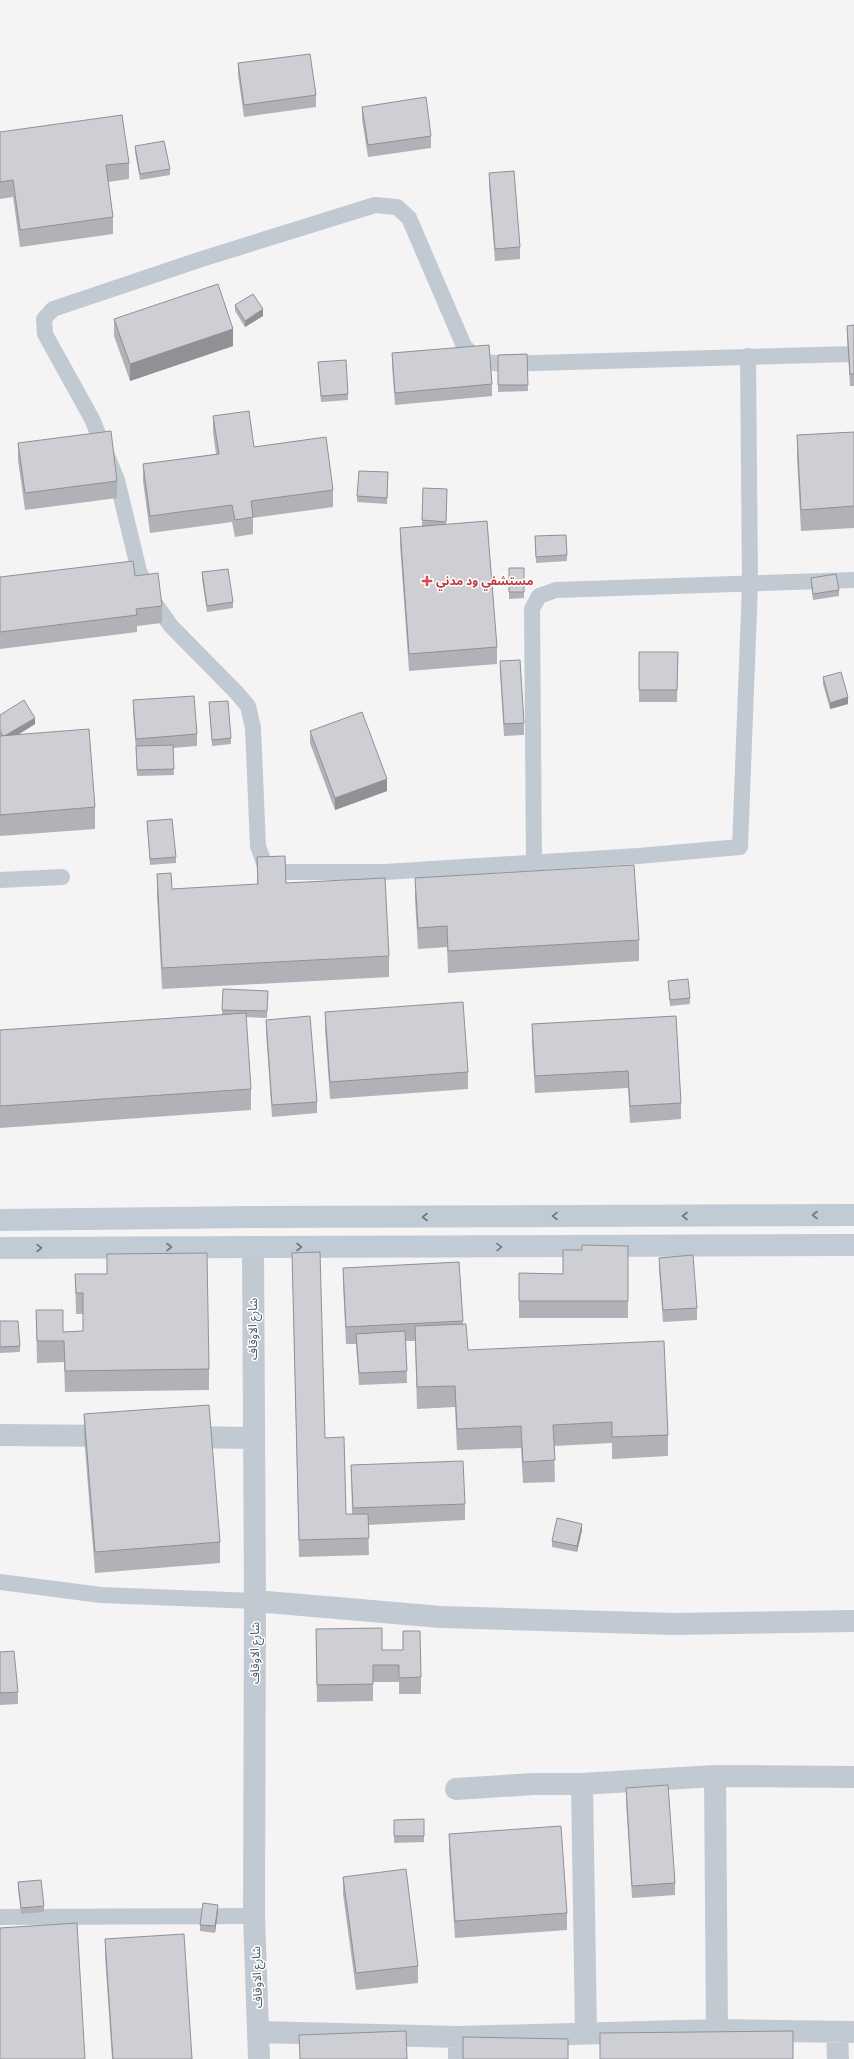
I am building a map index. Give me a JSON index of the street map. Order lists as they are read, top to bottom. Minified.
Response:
{"streets":{"street":["شارع الاوقاف"]},"places":{"health":["مستشفي ود مدني"]}}
